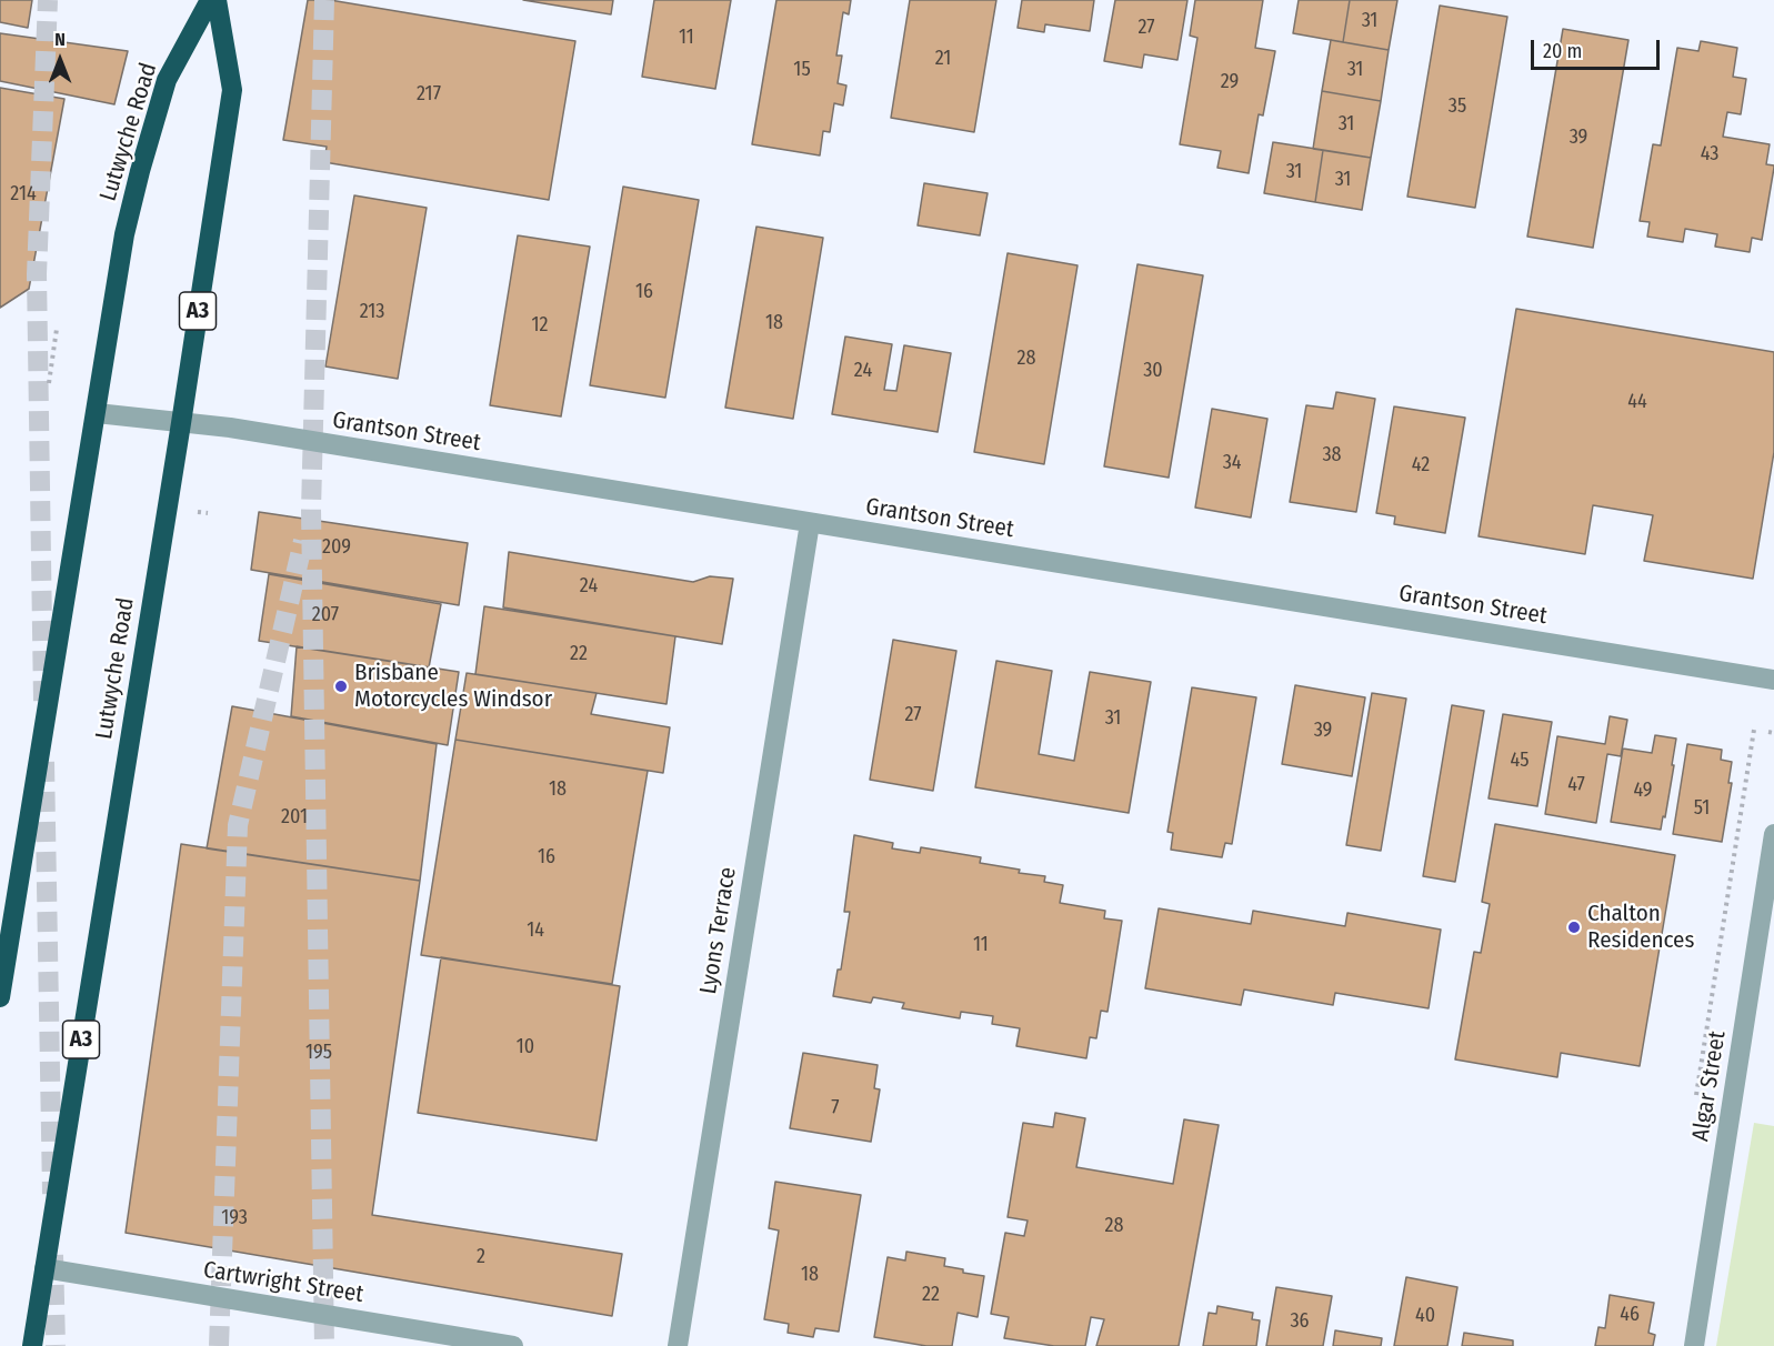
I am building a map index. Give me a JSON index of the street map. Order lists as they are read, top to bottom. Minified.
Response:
{"streets":{"highway":["Lutwyche Road","A3"],"street":["Grantson Street","Lyons Terrace","Algar Street","Cartwright Street"]},"crossings":[["Lutwyche Road","Grantson Street"],["Lutwyche Road","Cartwright Street"],["Grantson Street","Lyons Terrace"]],"places":["Brisbane Motorcycles Windsor","Chalton Residences"],"house_numbers":["31","27","11","21","15","31","29","217","35","31","39","43","31","31","214","16","213","18","12","28","24","30","44","38","34","42","209","24","207","22","27","31","39","45","47","18","49","51","201","16","14","11","10","195","7","193","28","2","18","22","46","40","36"],"scale_bar":"20 m","north":"top"}
